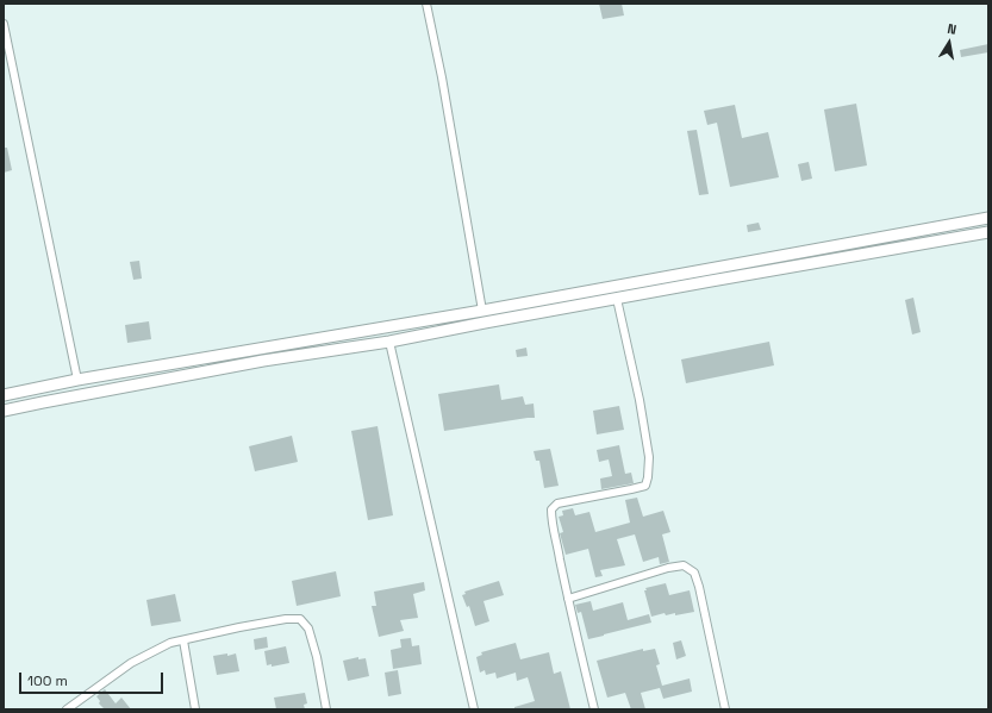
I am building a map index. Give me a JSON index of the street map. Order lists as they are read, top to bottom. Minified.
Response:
{"scale_bar":"100 m","north":"top"}
